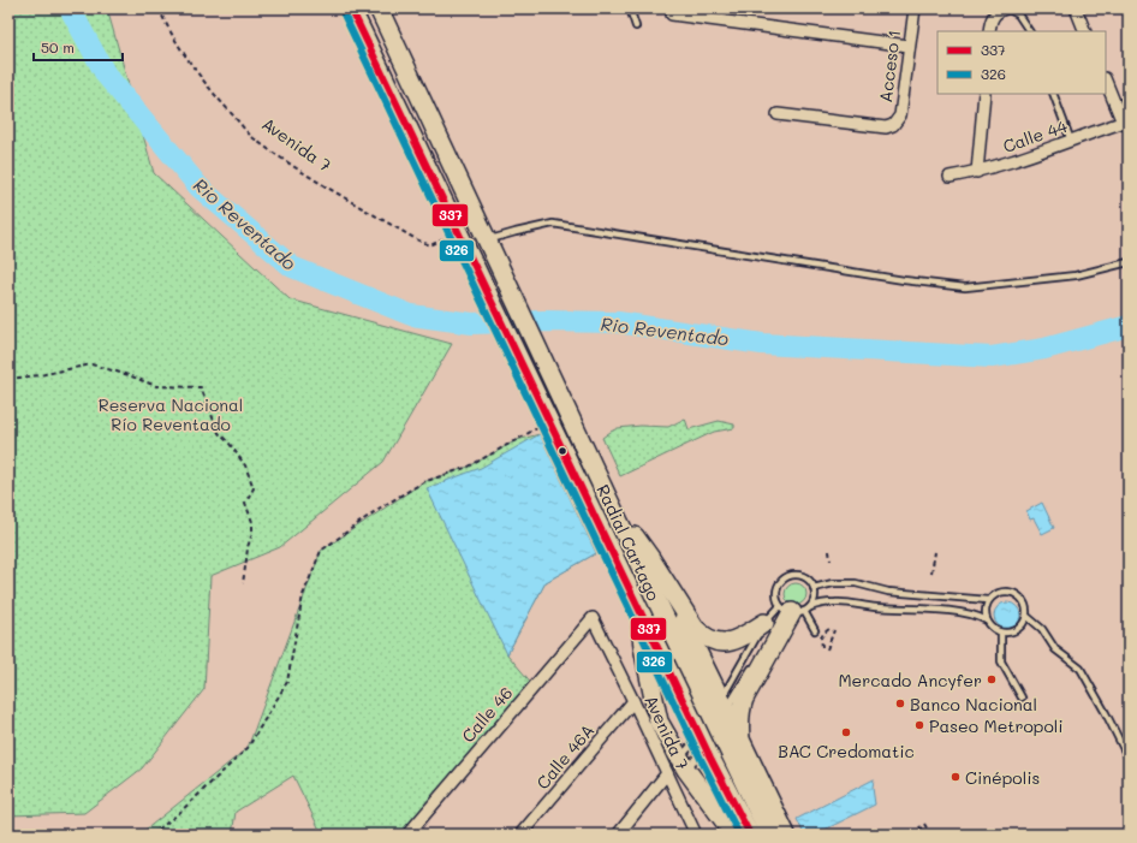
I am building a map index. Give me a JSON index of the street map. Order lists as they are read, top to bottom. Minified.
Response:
{"streets":{"main road":["Radial Cartago"],"street":["Acceso 1","Calle 44","Avenida 7","Calle 46","Calle 46A"]},"crossings":[["Avenida 7","Radial Cartago"],["Avenida 7","Calle 46"],["Avenida 7","Calle 46A"]],"water":["Rio Reventado"],"parks":["Reserva Nacional Río Reventado"],"places":["Mercado Ancyfer","Banco Nacional","Paseo Metropoli","BAC Credomatic","Cinépolis"],"lines":["transit line 337","transit line 326"],"legend":["337","326"],"scale_bar":"50 m"}
